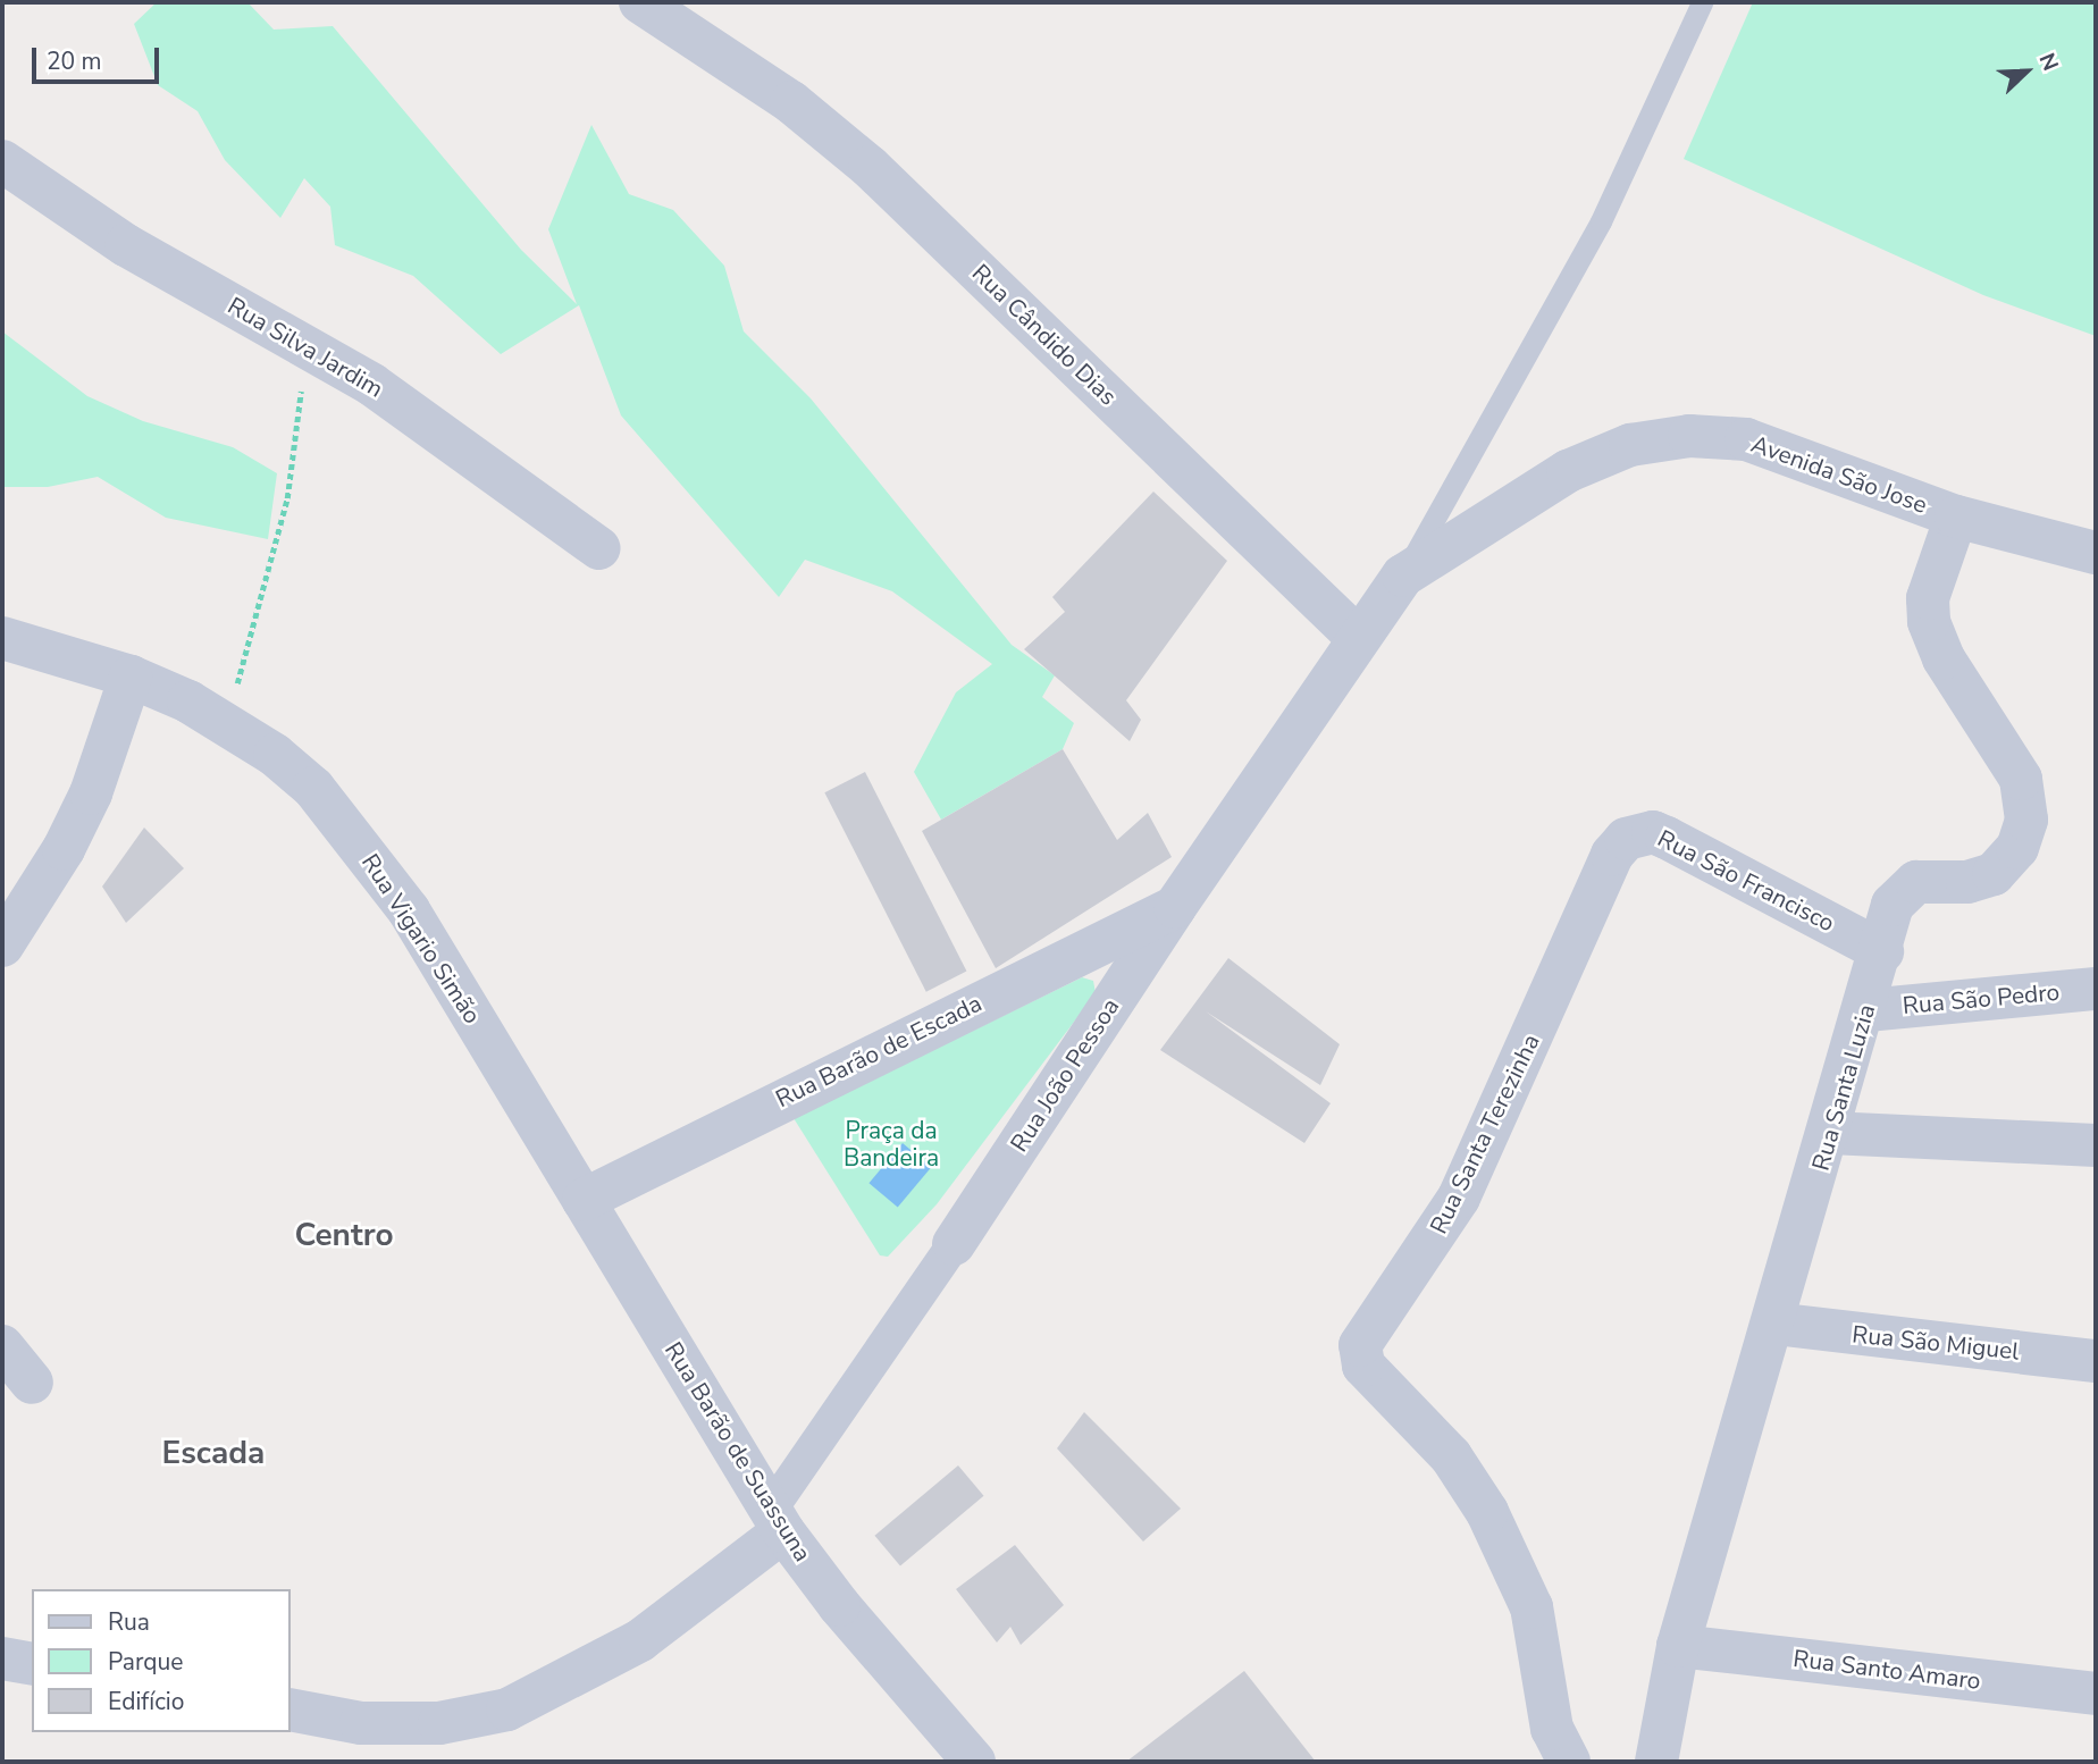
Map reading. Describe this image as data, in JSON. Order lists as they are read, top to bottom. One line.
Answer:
{"streets":{"street":["Rua Cândido Dias","Rua Silva Jardim","Avenida São Jose","Rua São Francisco","Rua Vigario Simão","Rua São Pedro","Rua Barão de Escada","Rua João Pessoa","Rua Santa Luzia","Rua Santa Terezinha","Rua São Miguel","Rua Barão de Suassuna","Rua Santo Amaro"]},"crossings":[["Rua Cândido Dias","Avenida São Jose"],["Rua Cândido Dias","Rua João Pessoa"],["Avenida São Jose","Rua João Pessoa"],["Avenida São Jose","Rua Santa Luzia"],["Rua São Francisco","Rua Santa Luzia"],["Rua São Francisco","Rua Santa Terezinha"],["Rua Vigario Simão","Rua Barão de Escada"],["Rua Vigario Simão","Rua Barão de Suassuna"],["Rua São Pedro","Rua Santa Luzia"],["Rua Barão de Escada","Rua João Pessoa"],["Rua Barão de Escada","Rua Barão de Suassuna"],["Rua João Pessoa","Rua Barão de Suassuna"],["Rua Santa Luzia","Rua São Miguel"],["Rua Santa Luzia","Rua Santo Amaro"]],"districts":["Centro","Escada"],"parks":["Praça da Bandeira"],"legend":["Rua","Parque","Edifício"],"scale_bar":"20 m","north":"top right"}
